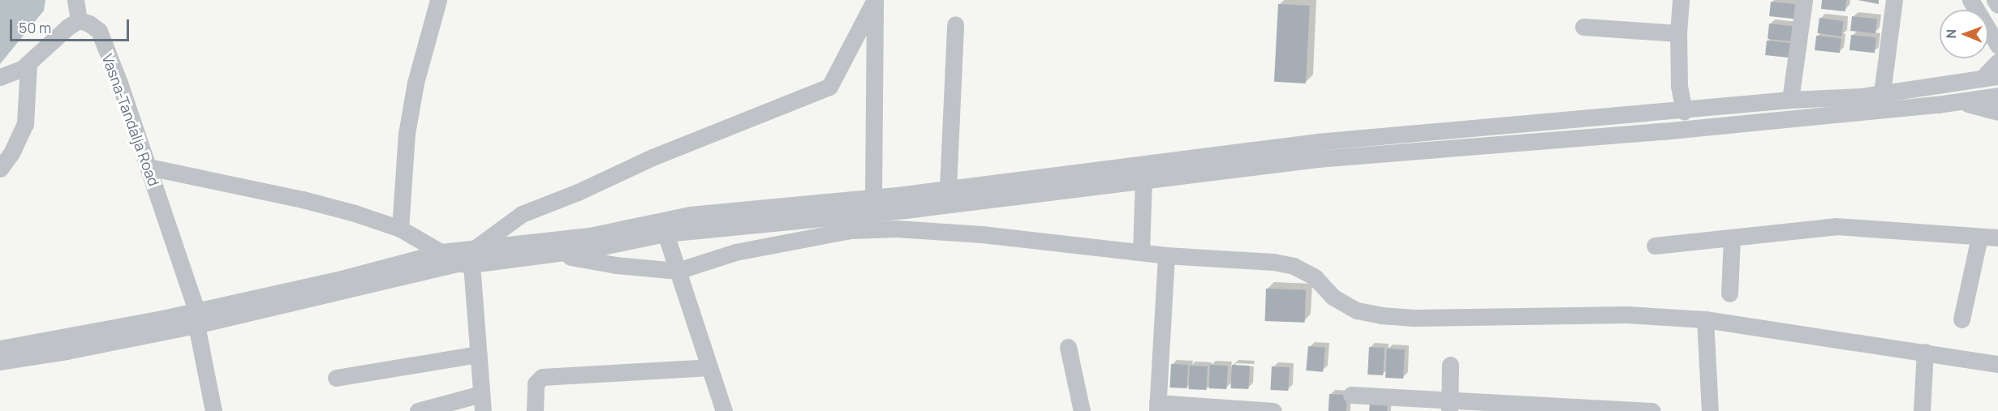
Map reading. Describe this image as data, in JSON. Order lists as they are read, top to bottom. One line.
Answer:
{"streets":{"street":["Vasna-Tandalja Road"]},"scale_bar":"50 m","north":"left"}
